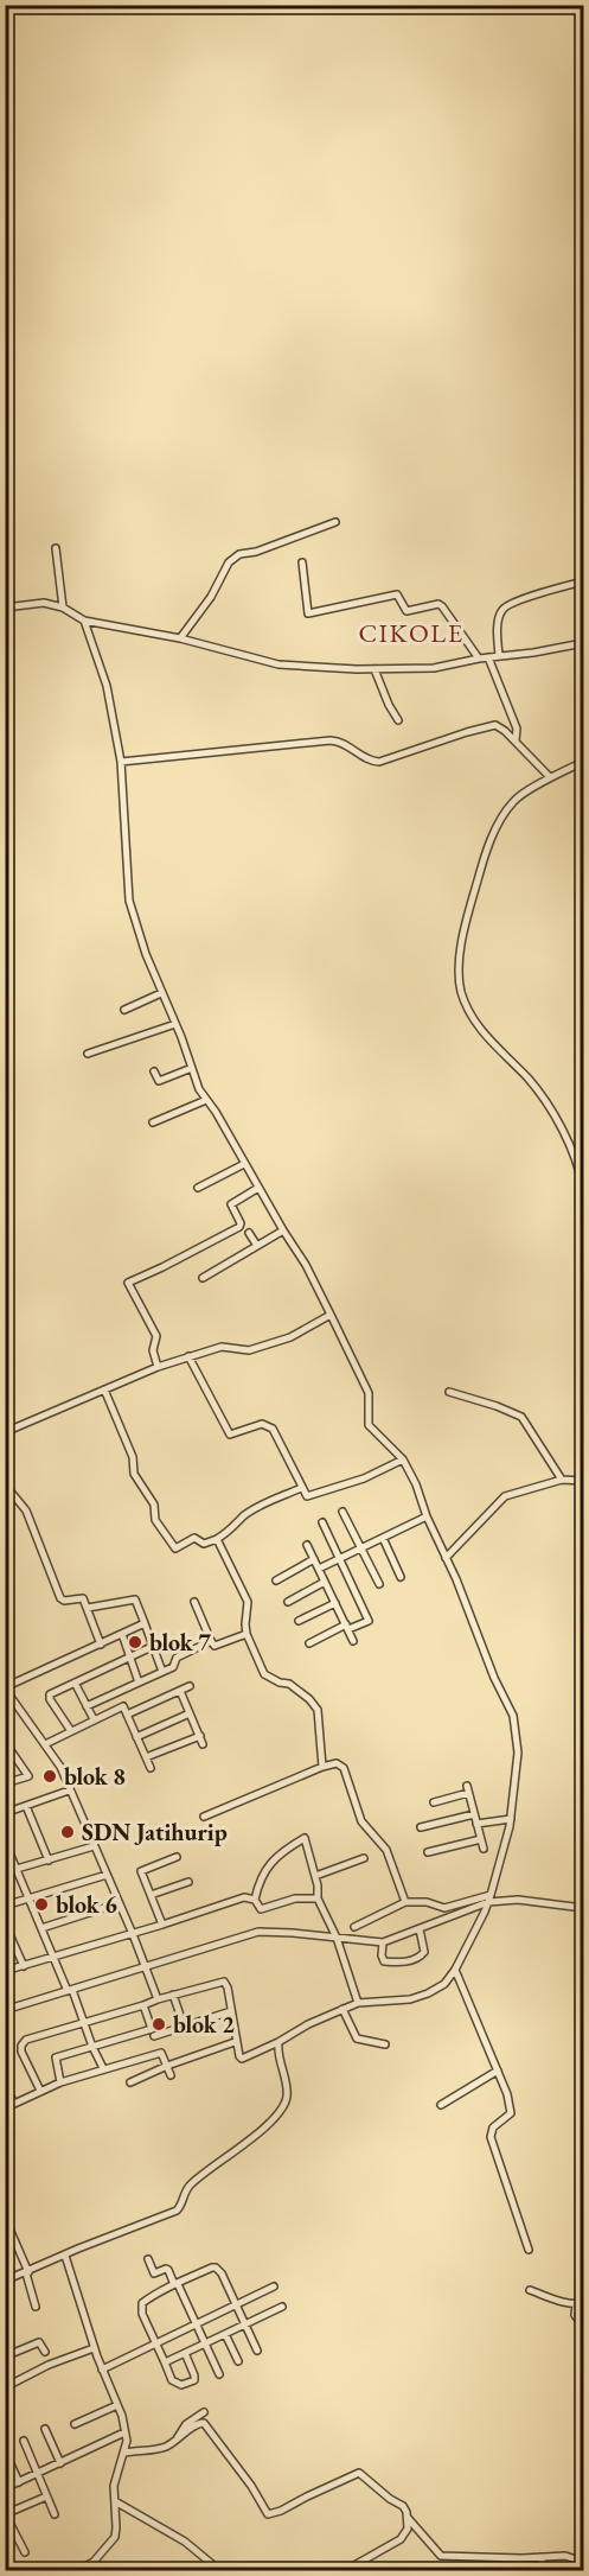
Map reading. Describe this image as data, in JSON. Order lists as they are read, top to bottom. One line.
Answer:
{"districts":["CIKOLE"],"places":["blok 7","blok 8","SDN Jatihurip","blok 6","blok 2"]}
